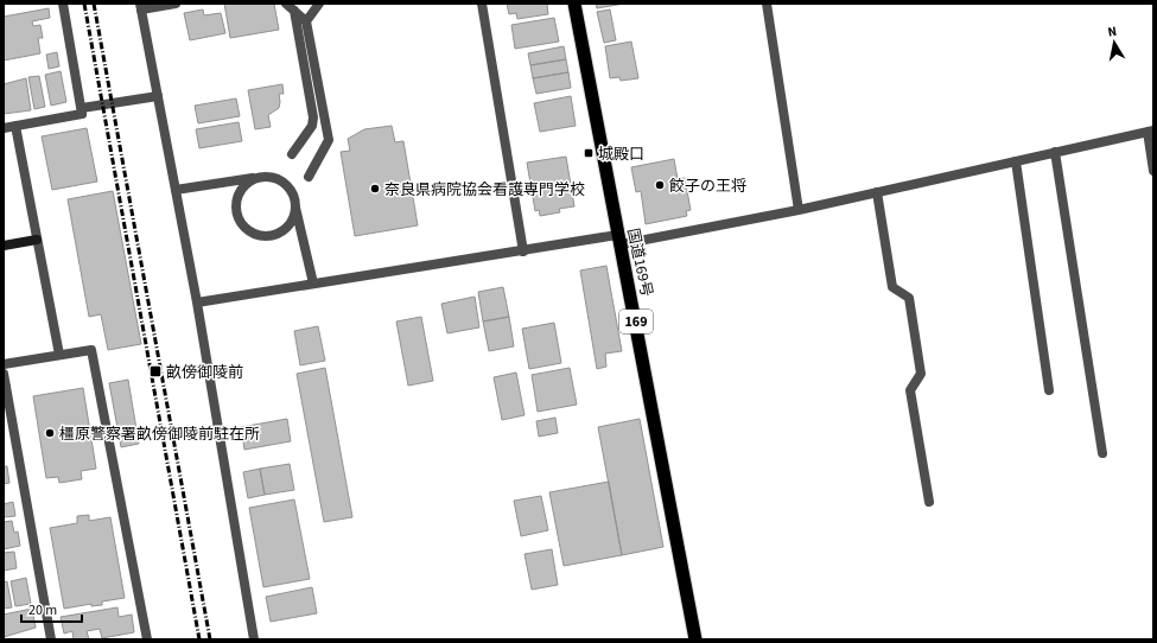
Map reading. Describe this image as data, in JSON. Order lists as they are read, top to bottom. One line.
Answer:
{"streets":{"highway":["国道169号","169"]},"places":{"transit":["城殿口","畝傍御陵前"],"other":["餃子の王将","奈良県病院協会看護専門学校","橿原警察署畝傍御陵前駐在所"]},"scale_bar":"20 m","north":"top"}
